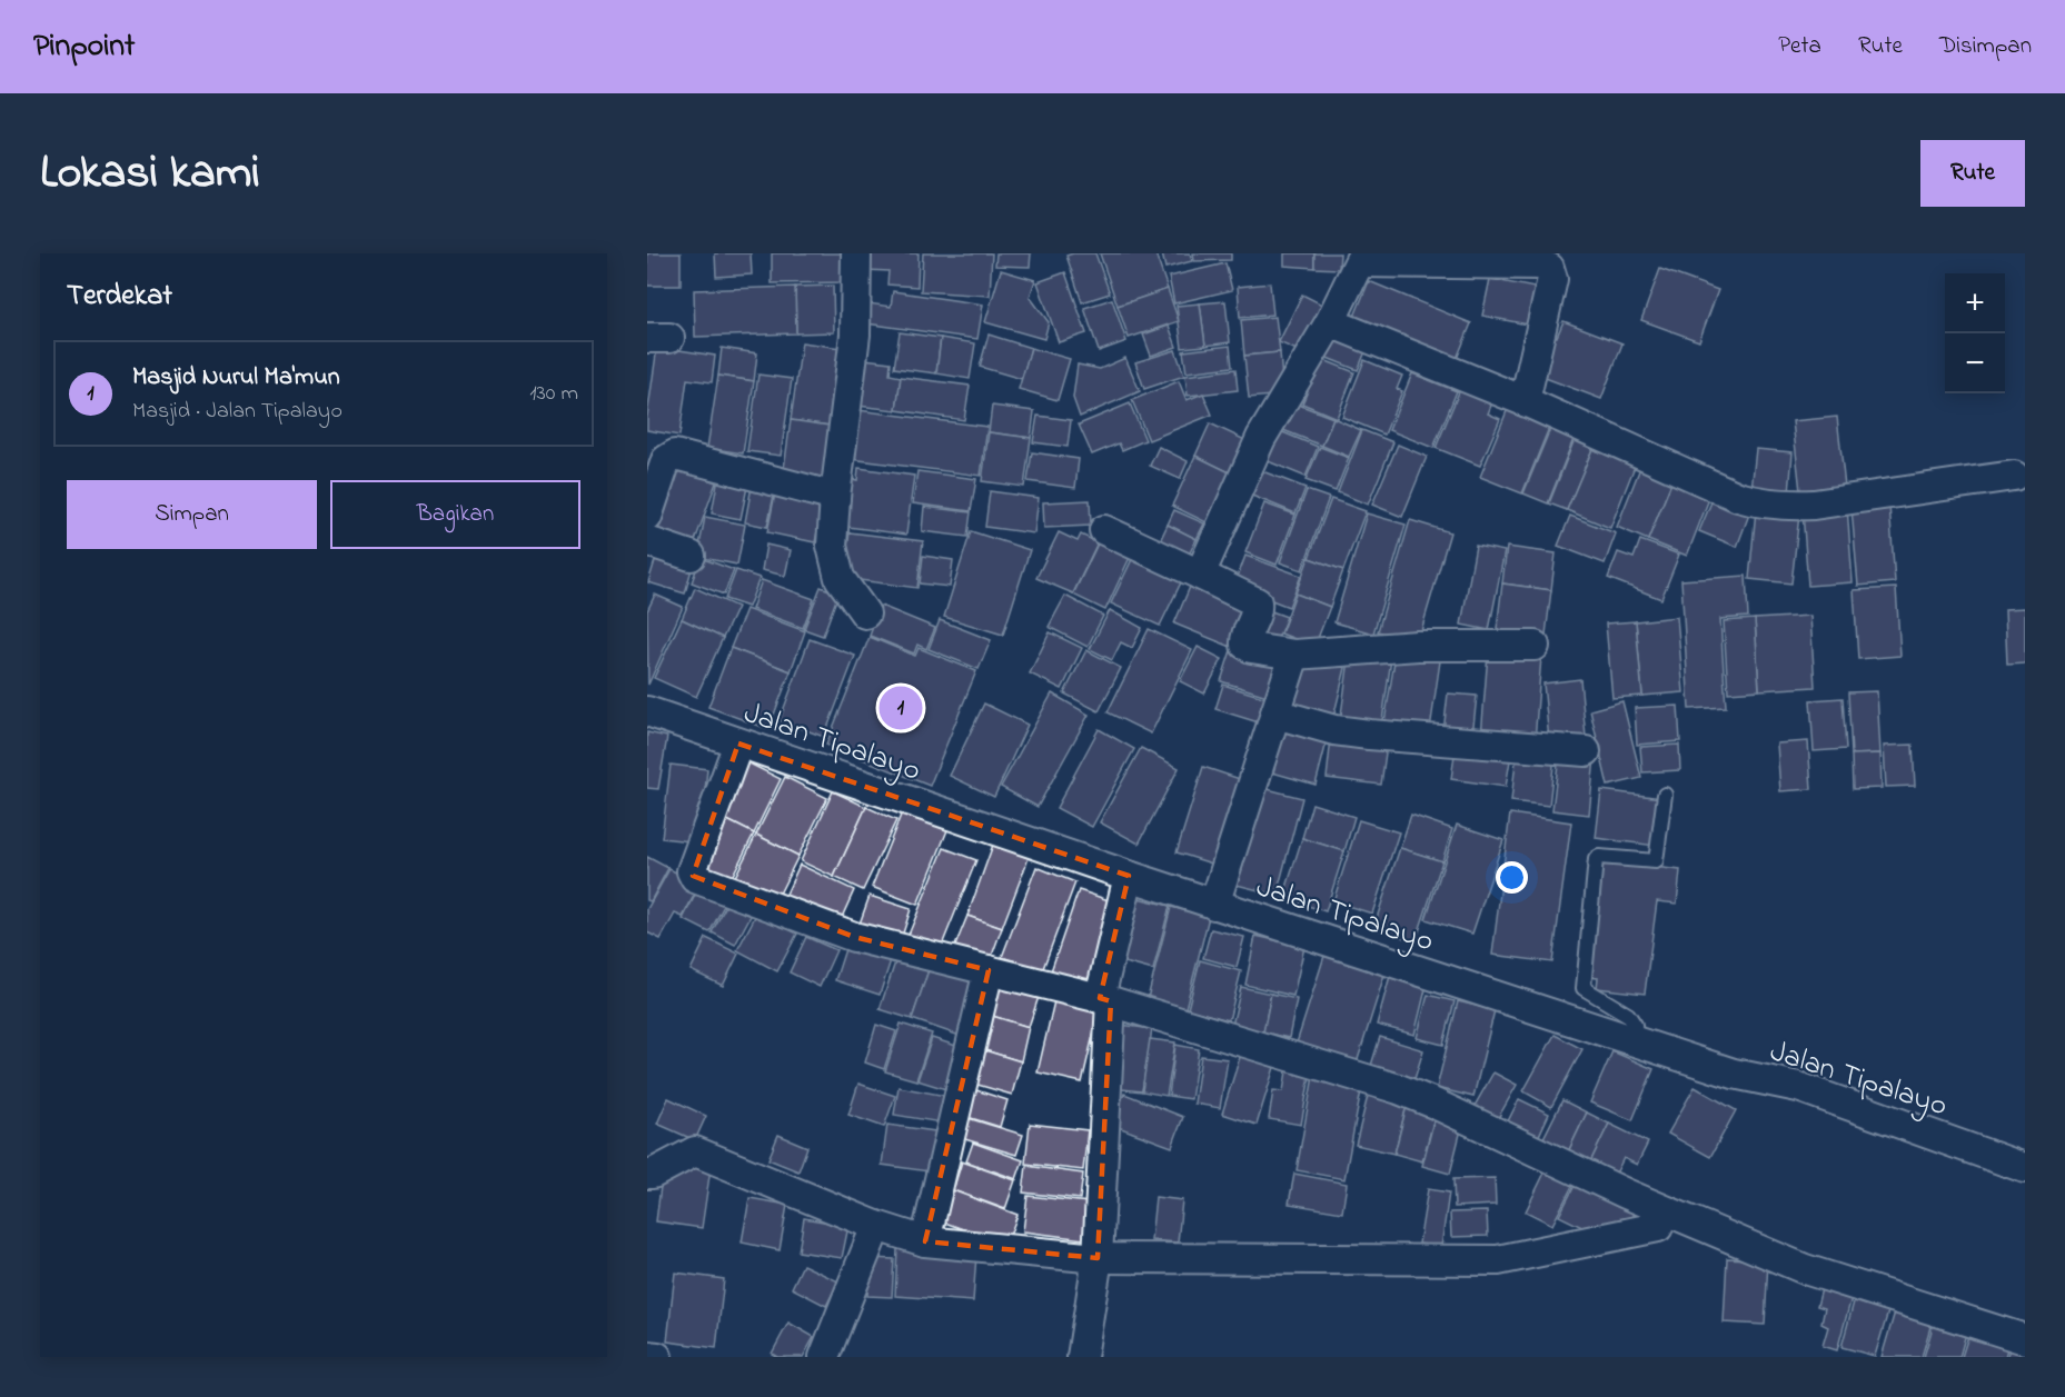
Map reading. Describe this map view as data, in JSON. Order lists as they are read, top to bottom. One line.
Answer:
{"streets":{"street":["Jalan Tipalayo"]},"page":{"header":"Pinpoint","nav":["Peta","Rute","Disimpan"],"title":"Lokasi kami","buttons":["Rute",["Simpan","Bagikan"]],"heading":"Terdekat","map_buttons":["+","−"],"list":[{"mark":"1","name":"Masjid Nurul Ma'mun","note":"Masjid · Jalan Tipalayo","value":"130 m"}],"pins":"1"}}
